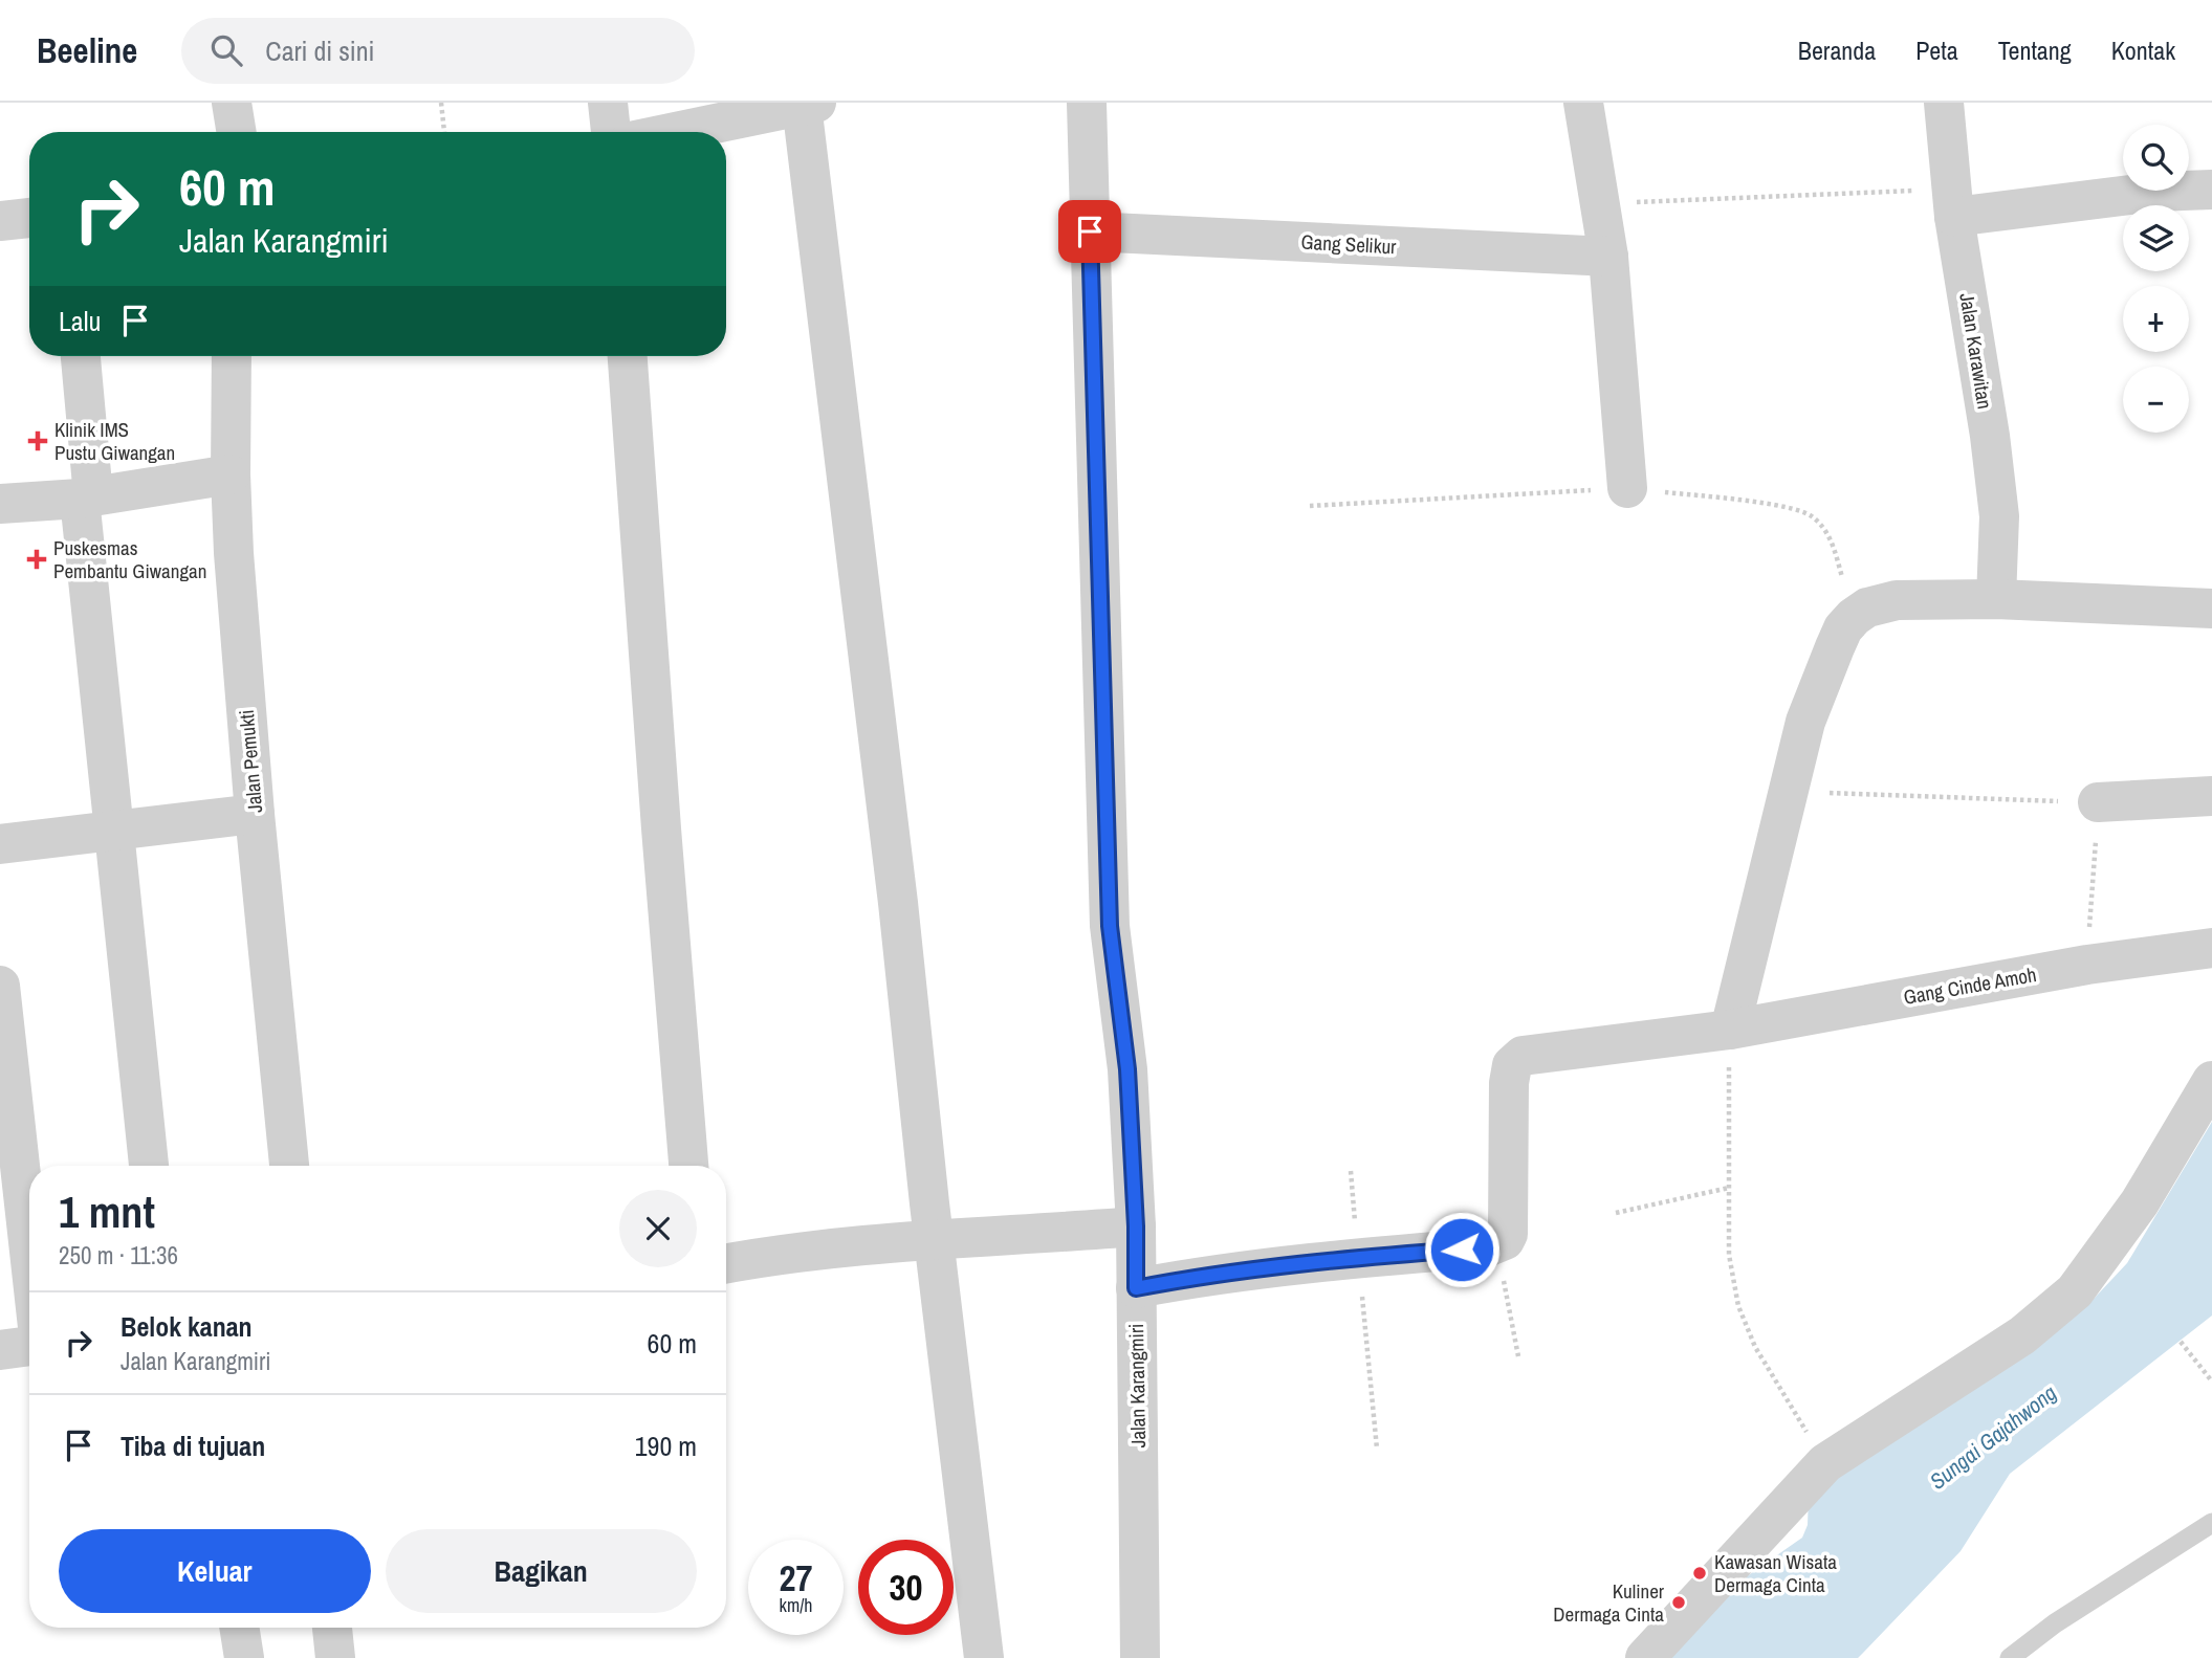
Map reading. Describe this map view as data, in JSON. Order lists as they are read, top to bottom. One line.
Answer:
{"streets":{"street":["Gang Selikur","Jalan Karawitan","Jalan Pemukti","Gang Cinde Amoh","Jalan Karangmiri"]},"crossings":[["Gang Selikur","Jalan Karangmiri"]],"water":["Sungai Gajahwong"],"places":{"health":["Klinik IMS Pustu Giwangan","Puskesmas Pembantu Giwangan"],"other":["Kawasan Wisata Dermaga Cinta","Kuliner Dermaga Cinta"]},"page":{"header":"Beeline","search":"Cari di sini","nav":["Beranda","Peta","Tentang","Kontak"],"map_buttons":["+","−"],"turn":["60 m","Jalan Karangmiri"],"then":"Lalu","heading":["1 mnt","250 m · 11:36"],"list":[{"name":"Belok kanan","note":"Jalan Karangmiri","value":"60 m"},{"name":"Tiba di tujuan","value":"190 m"}],"buttons":["Keluar","Bagikan"],"speed":"27 km/h","limit":"30"}}
